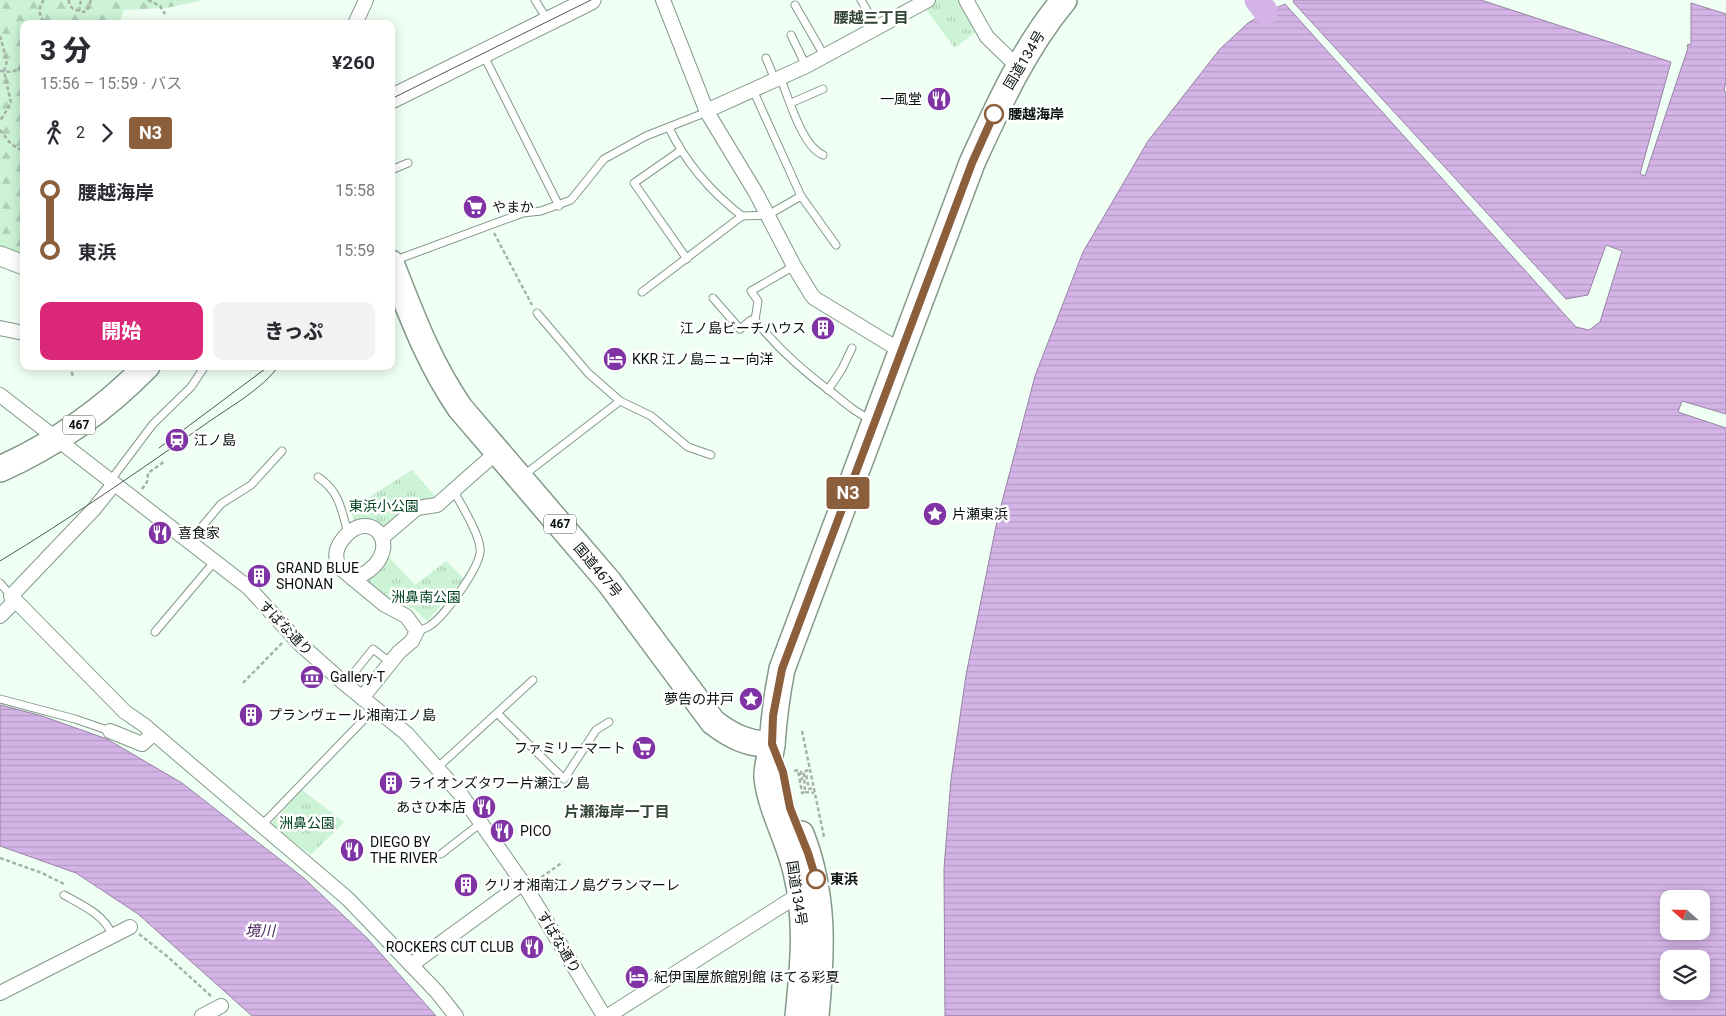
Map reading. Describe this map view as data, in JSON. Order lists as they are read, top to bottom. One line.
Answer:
{"streets":{"highway":["国道134号","467","国道467号"],"street":["すばな通り"]},"crossings":[["国道134号","国道467号"],["467","すばな通り"]],"districts":["腰越三丁目","片瀬海岸一丁目"],"water":["境川"],"parks":["東浜小公園","洲鼻南公園","洲鼻公園"],"places":{"restaurant":["一風堂","喜食家","あさひ本店","PICO","DIEGO BY THE RIVER","ROCKERS CUT CLUB"],"other":["腰越海岸","東浜"],"supermarket":["やまか","ファミリーマート"],"building":["江ノ島ビーチハウス","GRAND BLUE SHONAN","プランヴェール湘南江ノ島","ライオンズタワー片瀬江ノ島","クリオ湘南江ノ島グランマーレ"],"hotel":["KKR 江ノ島ニュー向洋","紀伊国屋旅館別館 ほてる彩夏"],"station":["江ノ島"],"place":["片瀬東浜","夢告の井戸"],"museum":["Gallery-T"]},"lines":["bus line N3"],"north":"left","page":{"on_map":"N3","heading":["3 分","15:56 – 15:59 · バス","¥260"],"legs":["2","N3"],"list":[{"name":"腰越海岸","value":"15:58"},{"name":"東浜","value":"15:59"}],"buttons":["開始","きっぷ"]}}
